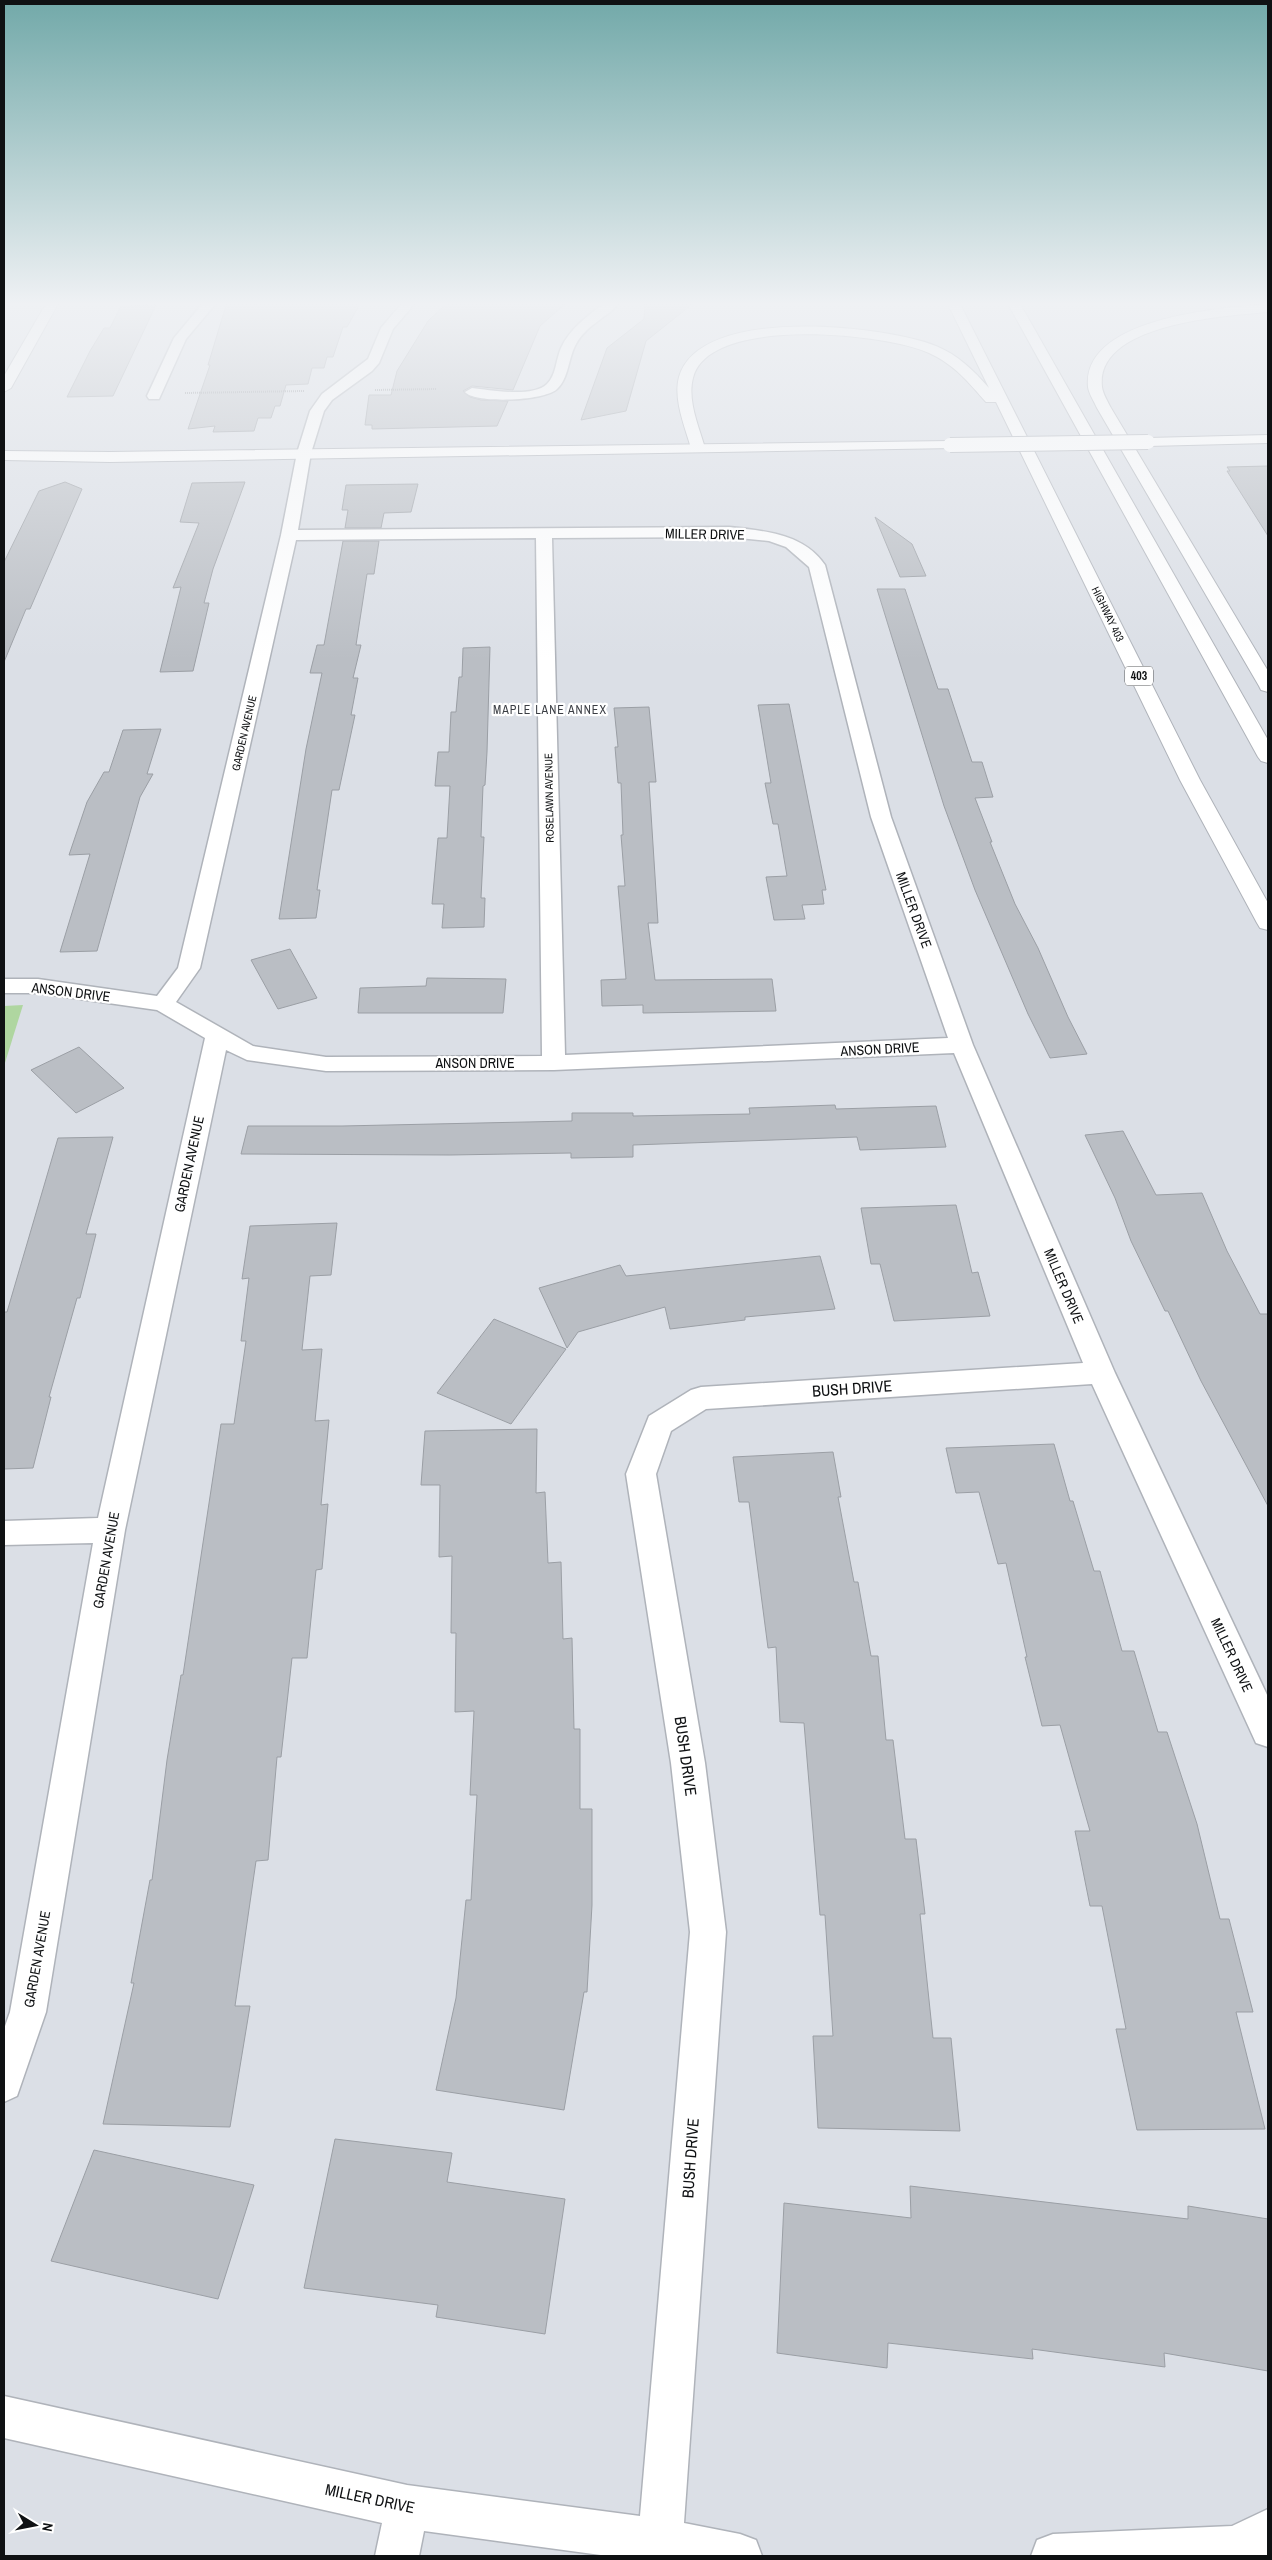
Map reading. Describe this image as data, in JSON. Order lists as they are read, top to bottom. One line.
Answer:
{"streets":{"main road":["HIGHWAY 403","403"],"street":["MILLER DRIVE","GARDEN AVENUE","ROSELAWN AVENUE","ANSON DRIVE","BUSH DRIVE"]},"crossings":[["MILLER DRIVE","GARDEN AVENUE"],["MILLER DRIVE","ROSELAWN AVENUE"],["MILLER DRIVE","ANSON DRIVE"],["MILLER DRIVE","BUSH DRIVE"],["GARDEN AVENUE","ANSON DRIVE"],["ROSELAWN AVENUE","ANSON DRIVE"]],"districts":["MAPLE LANE ANNEX"],"north":"right"}
